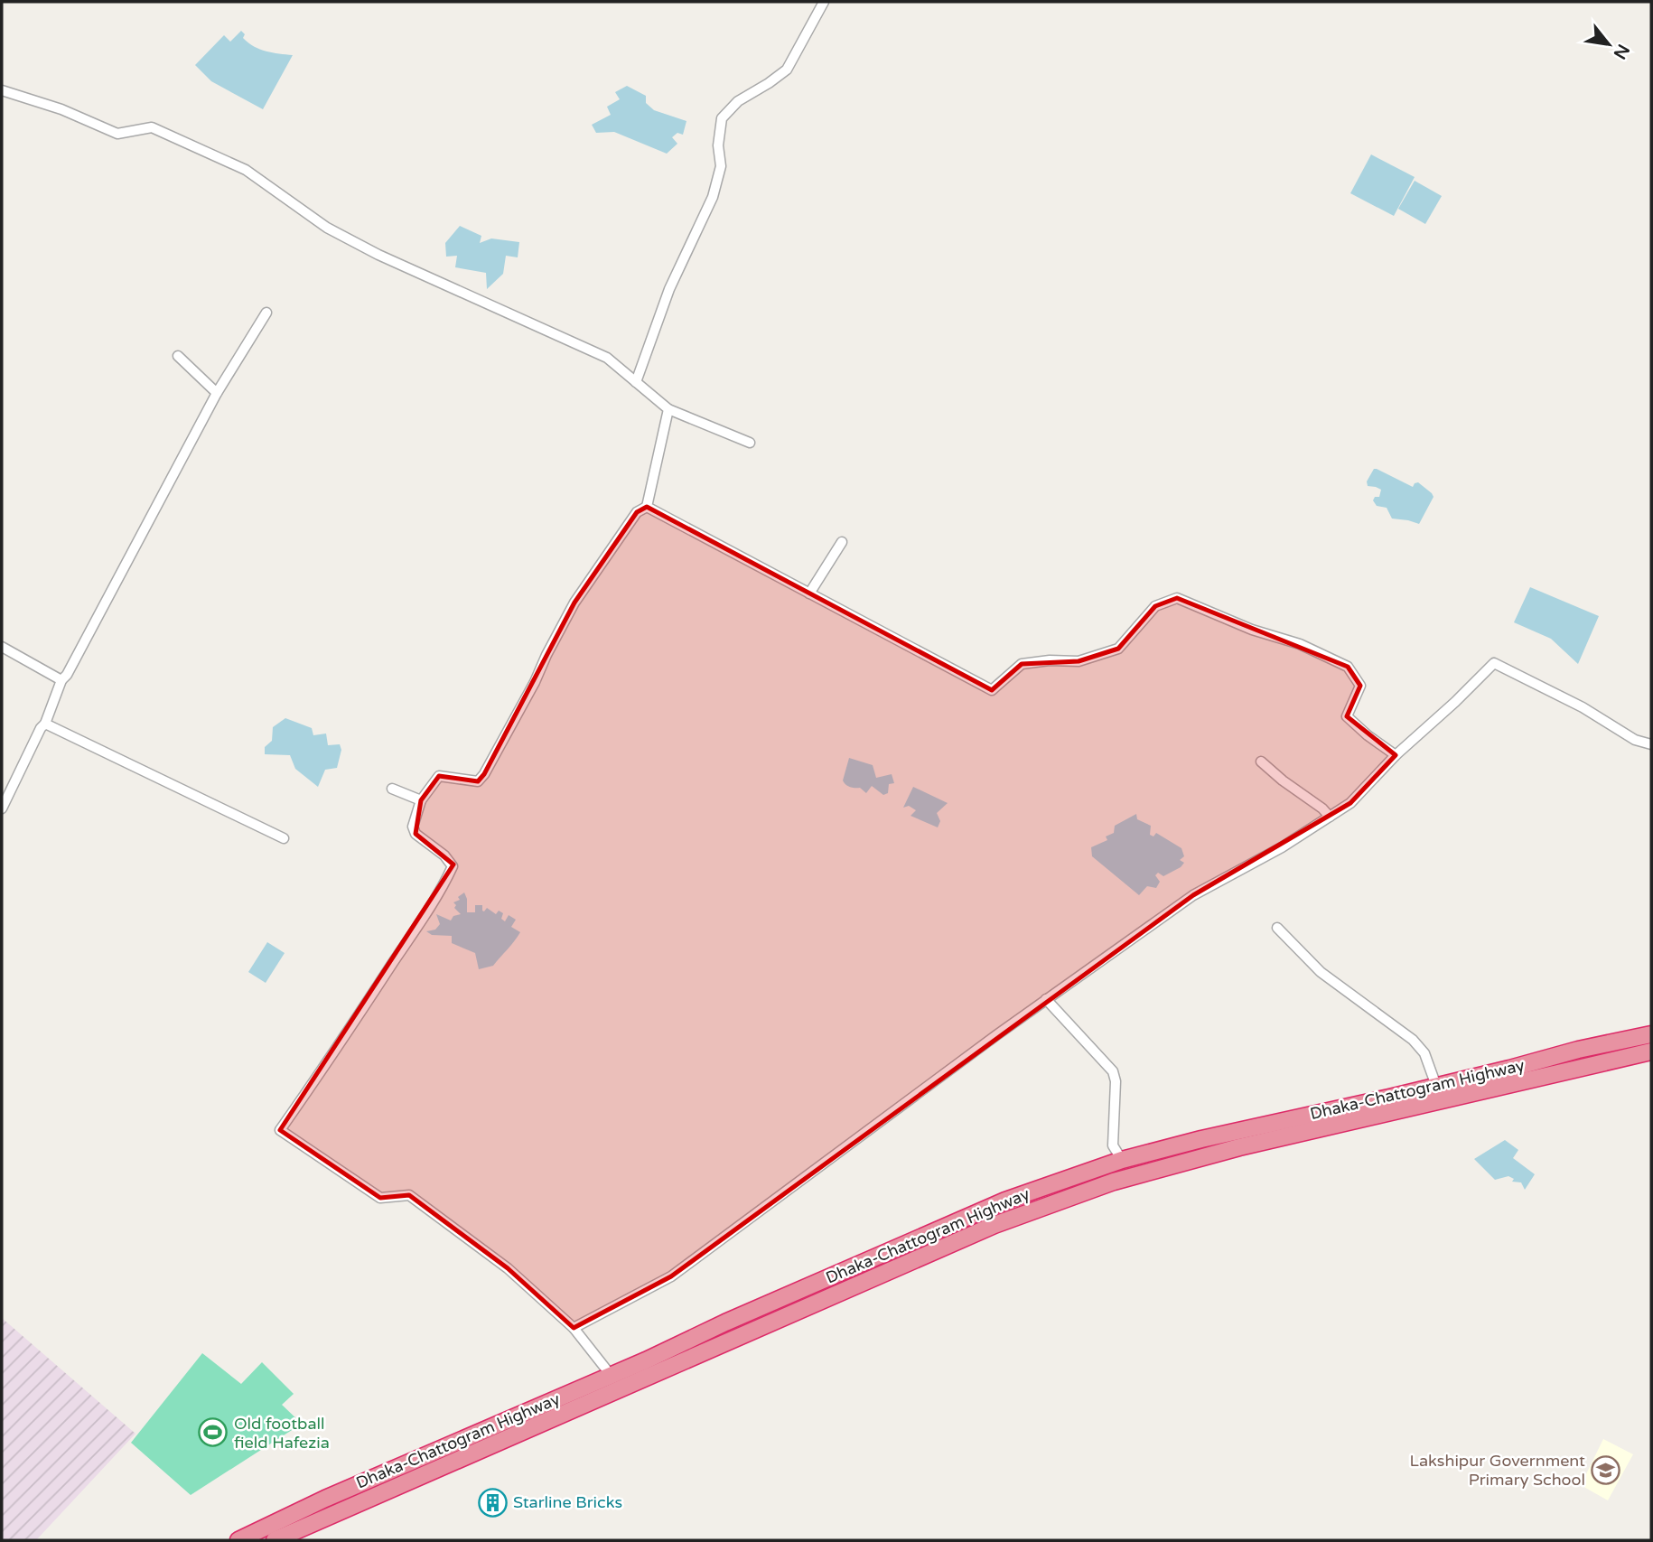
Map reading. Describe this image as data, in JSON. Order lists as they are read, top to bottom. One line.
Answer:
{"streets":{"highway":["Dhaka-Chattogram Highway"]},"places":{"sports":["Old football field Hafezia"],"school or university":["Lakshipur Government Primary School"],"building":["Starline Bricks"]},"north":"bottom right"}
